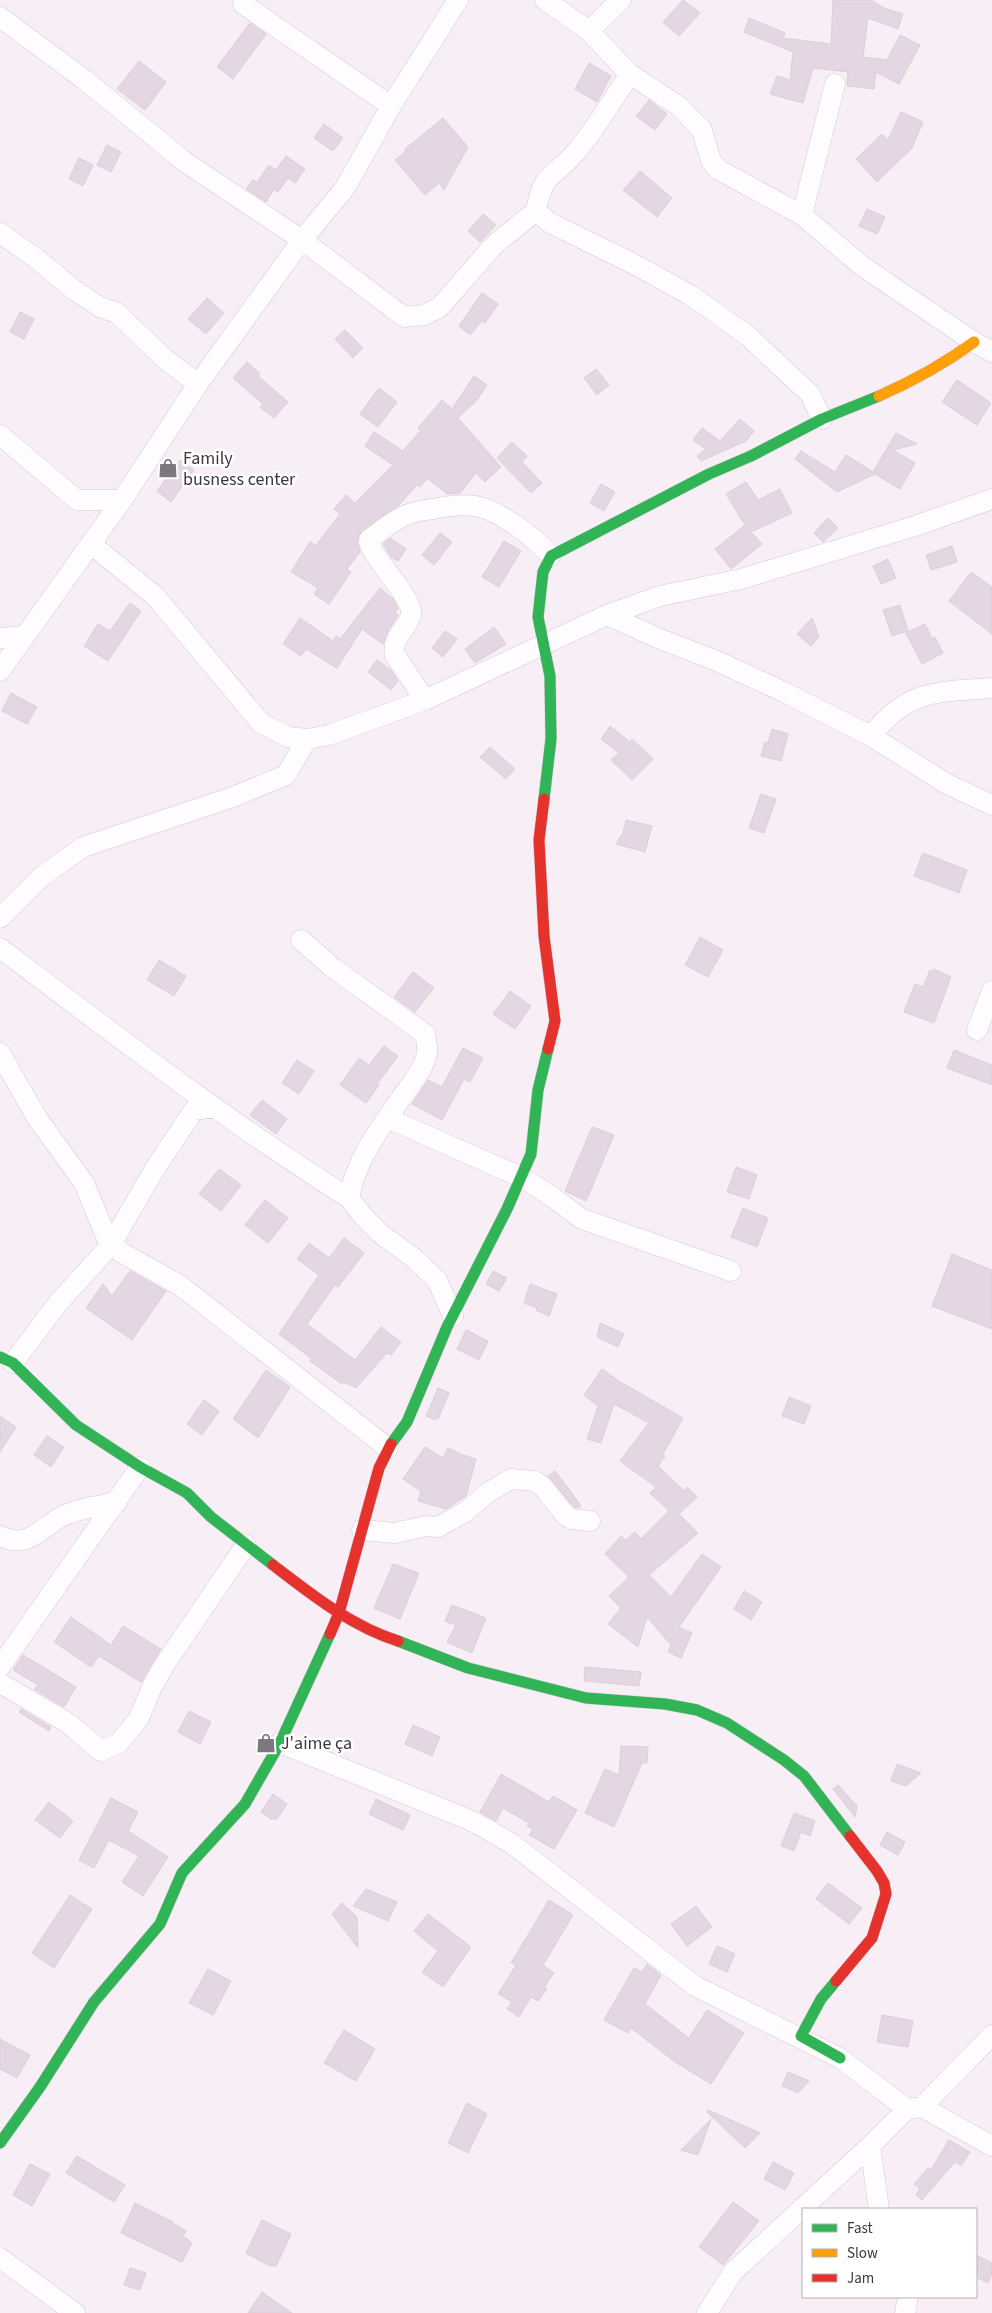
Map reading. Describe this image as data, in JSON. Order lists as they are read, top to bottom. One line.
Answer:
{"places":{"shop":["Family busness center","J'aime ça"]},"legend":["Fast","Slow","Jam"]}
